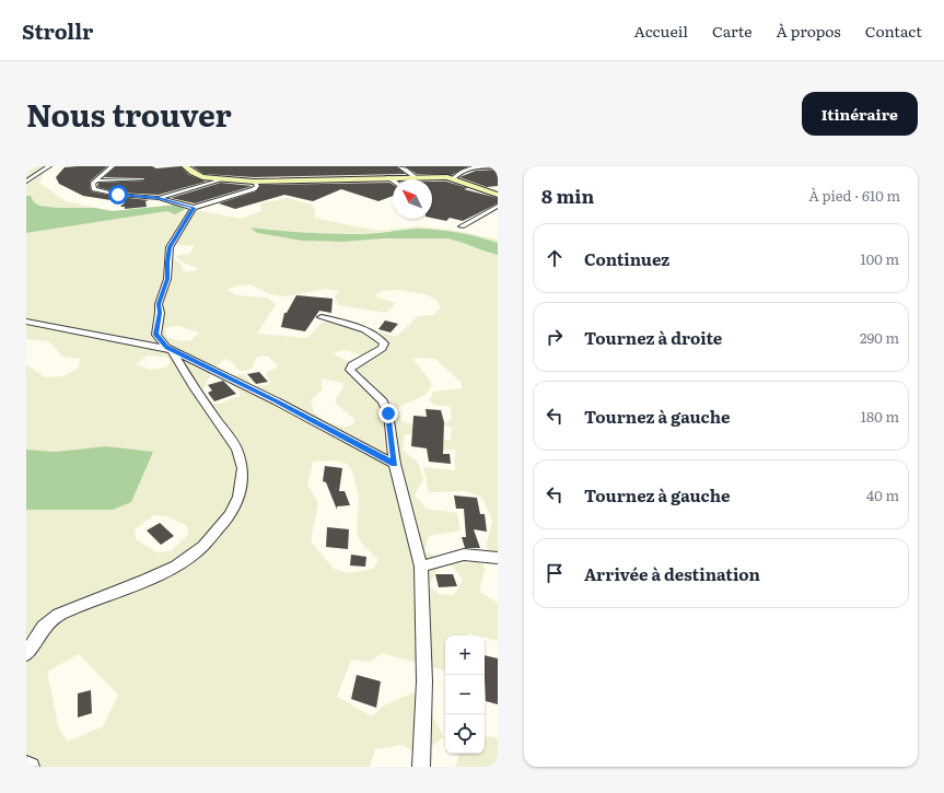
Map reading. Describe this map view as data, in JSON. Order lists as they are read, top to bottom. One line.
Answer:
{"north":"top left","page":{"header":"Strollr","nav":["Accueil","Carte","À propos","Contact"],"title":"Nous trouver","buttons":"Itinéraire","heading":["8 min","À pied · 610 m"],"list":[["Continuez","100 m"],["Tournez à droite","290 m"],["Tournez à gauche","180 m"],["Tournez à gauche","40 m"],"Arrivée à destination"],"map_buttons":["+","−"]}}
